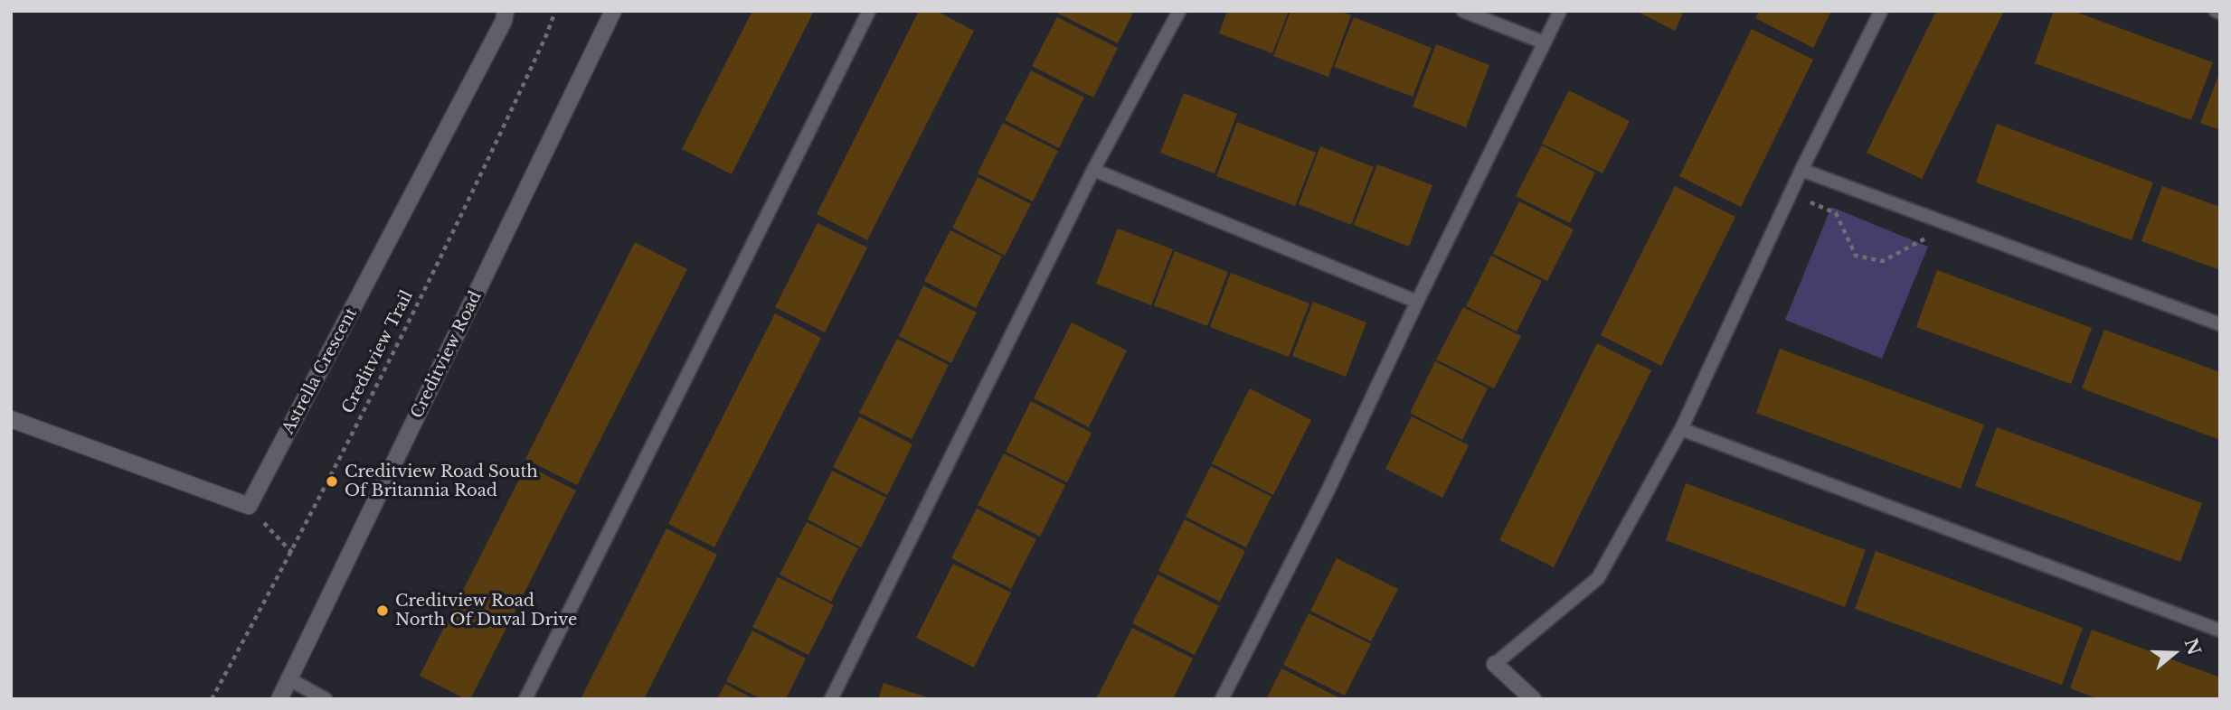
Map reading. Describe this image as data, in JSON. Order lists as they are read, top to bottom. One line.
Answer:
{"streets":{"street":["Creditview Road","Astrella Crescent"],"path":["Creditview Trail"]},"places":["Creditview Road South Of Britannia Road","Creditview Road North Of Duval Drive"],"north":"right"}
